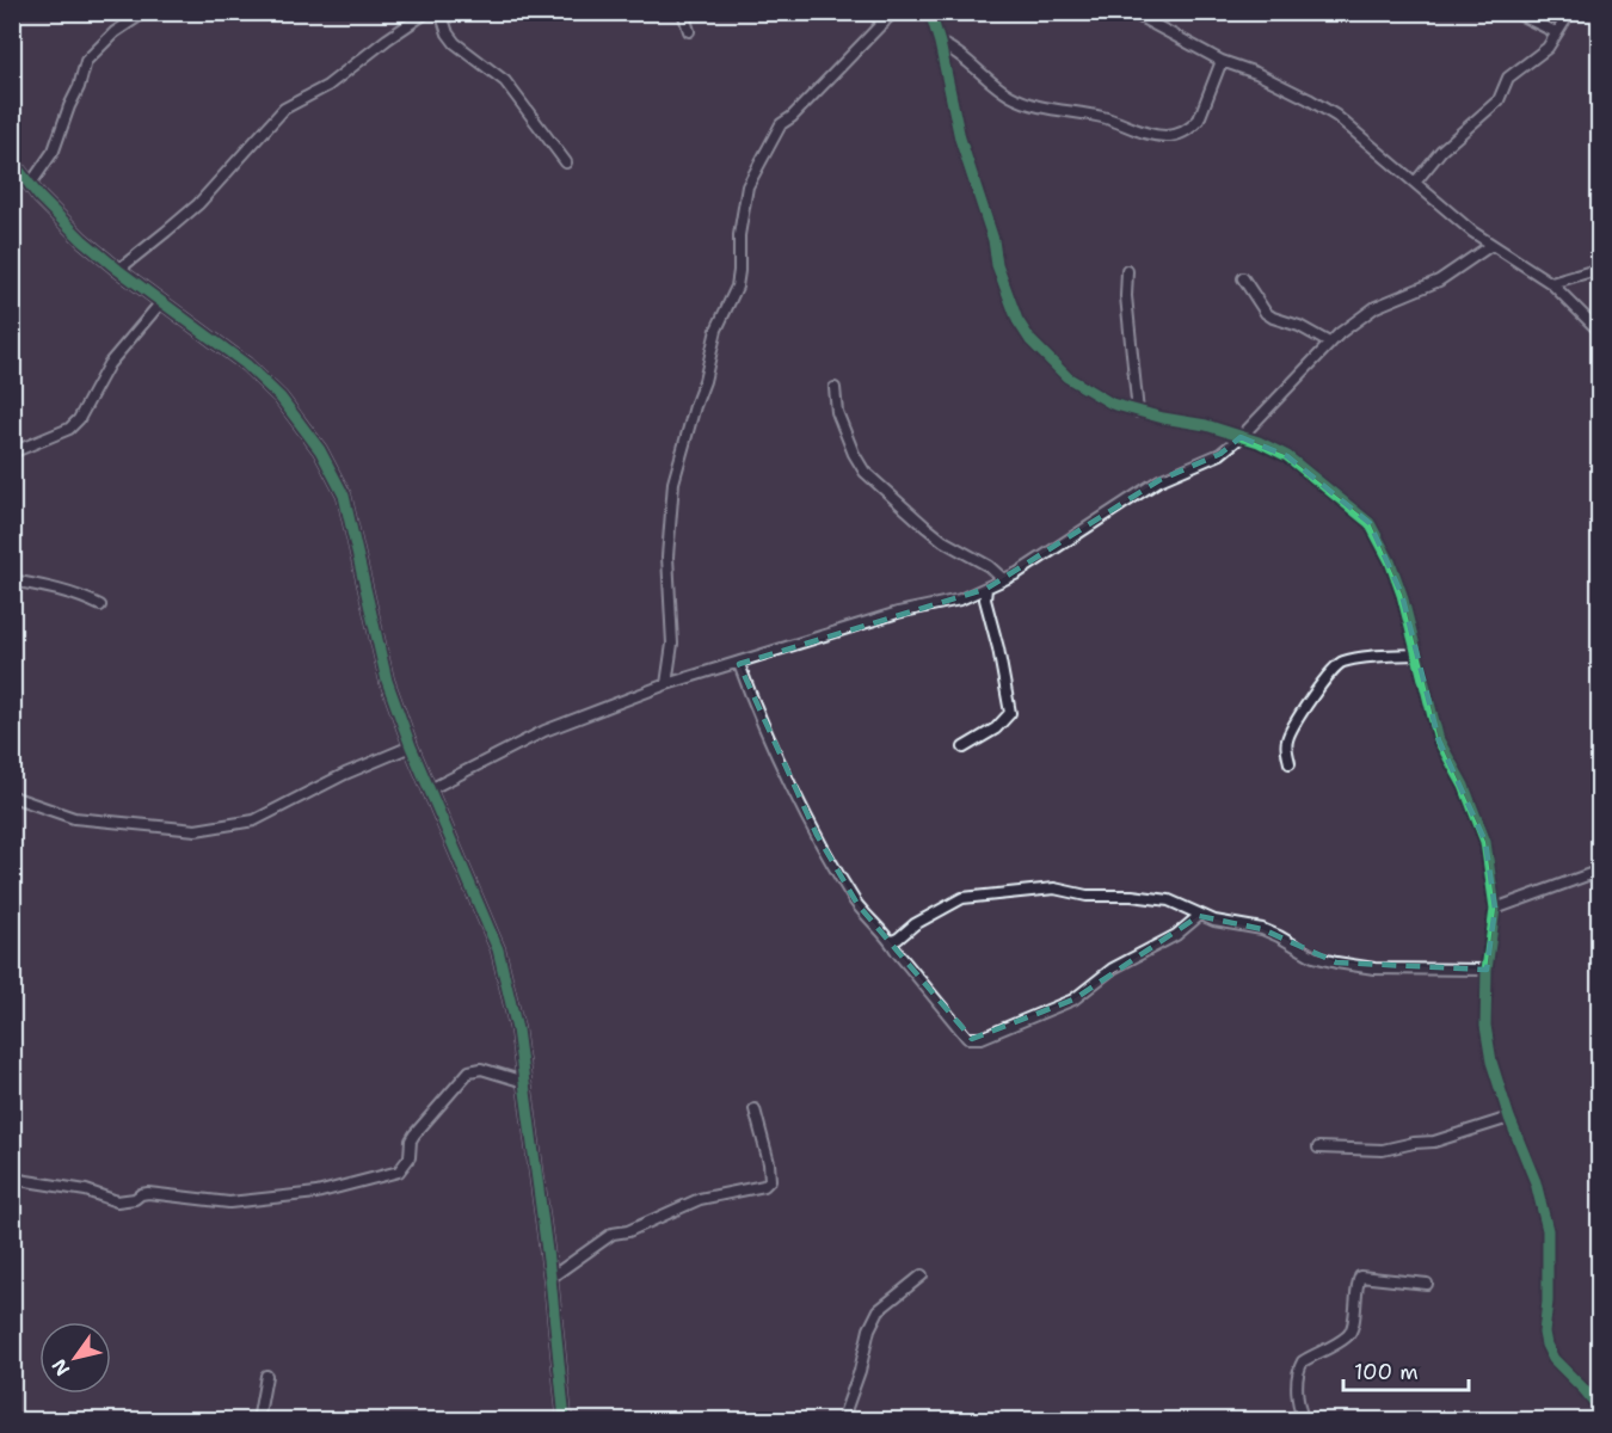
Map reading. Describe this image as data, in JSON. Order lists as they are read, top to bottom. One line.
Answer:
{"scale_bar":"100 m","north":"bottom left"}
